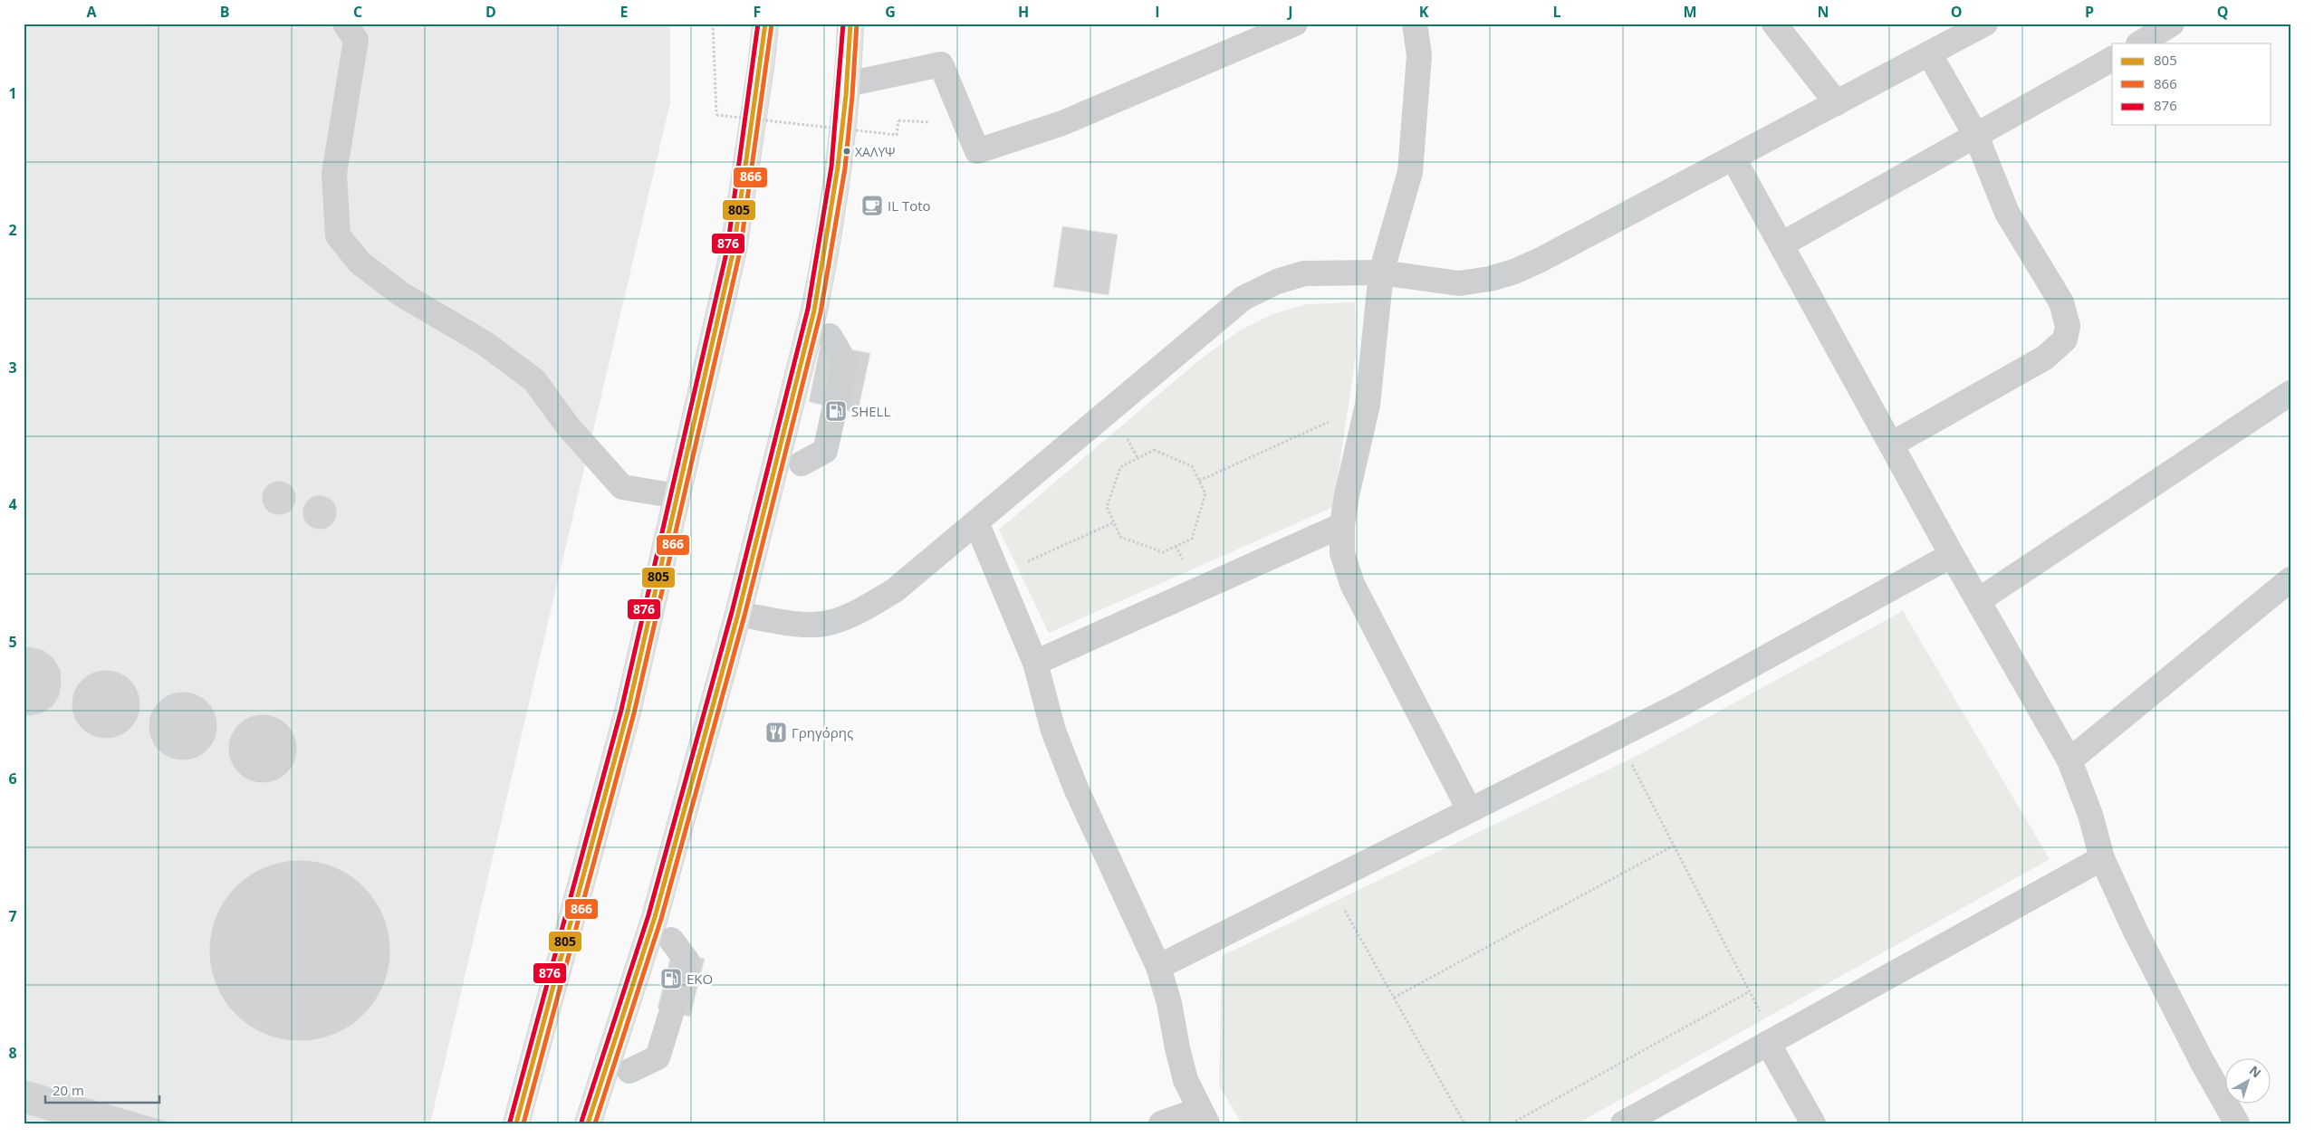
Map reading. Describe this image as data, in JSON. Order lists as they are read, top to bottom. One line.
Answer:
{"places":{"other":["ΧΑΛΥΨ"],"cafe":["IL Toto"],"fuel station":["SHELL","EKO"],"restaurant":["Γρηγόρης"]},"lines":["transit line 805","transit line 866","transit line 876"],"legend":["805","866","876"],"scale_bar":"20 m","north":"top right","grid":{"columns":["A","B","C","D","E","F","G","H","I","J","K","L","M","N","O","P","Q"],"rows":["1","2","3","4","5","6","7","8"]}}
